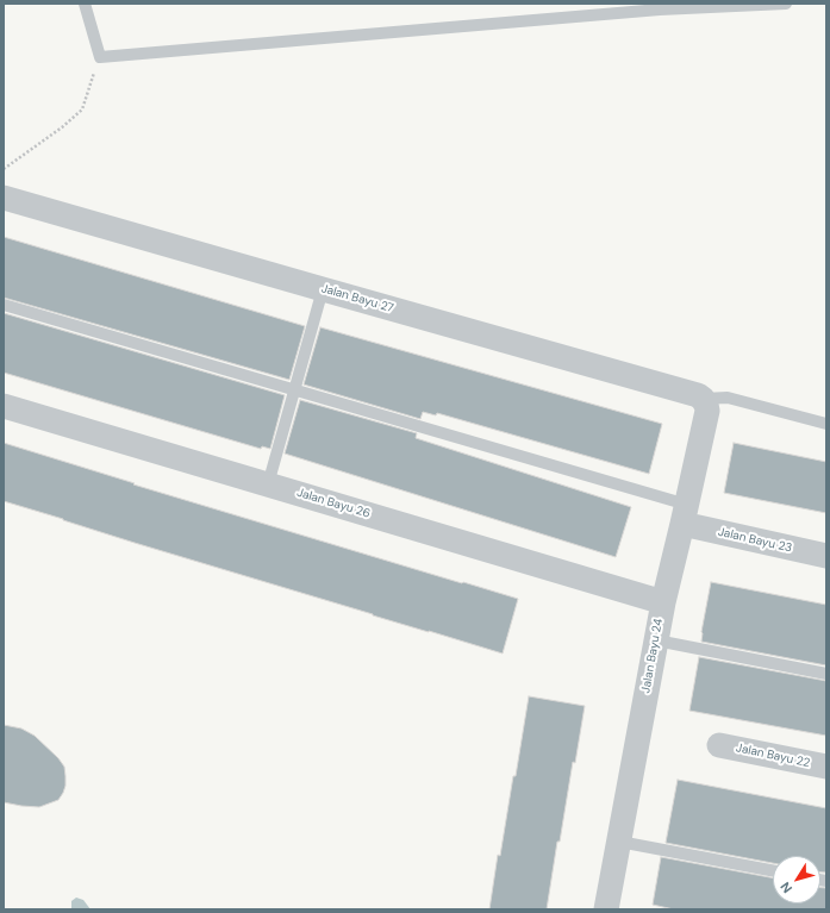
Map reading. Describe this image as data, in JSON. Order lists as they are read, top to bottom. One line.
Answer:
{"streets":{"street":["Jalan Bayu 27","Jalan Bayu 26","Jalan Bayu 23","Jalan Bayu 24","Jalan Bayu 22"]},"crossings":[["Jalan Bayu 27","Jalan Bayu 24"],["Jalan Bayu 26","Jalan Bayu 24"],["Jalan Bayu 23","Jalan Bayu 24"]],"north":"bottom left"}
